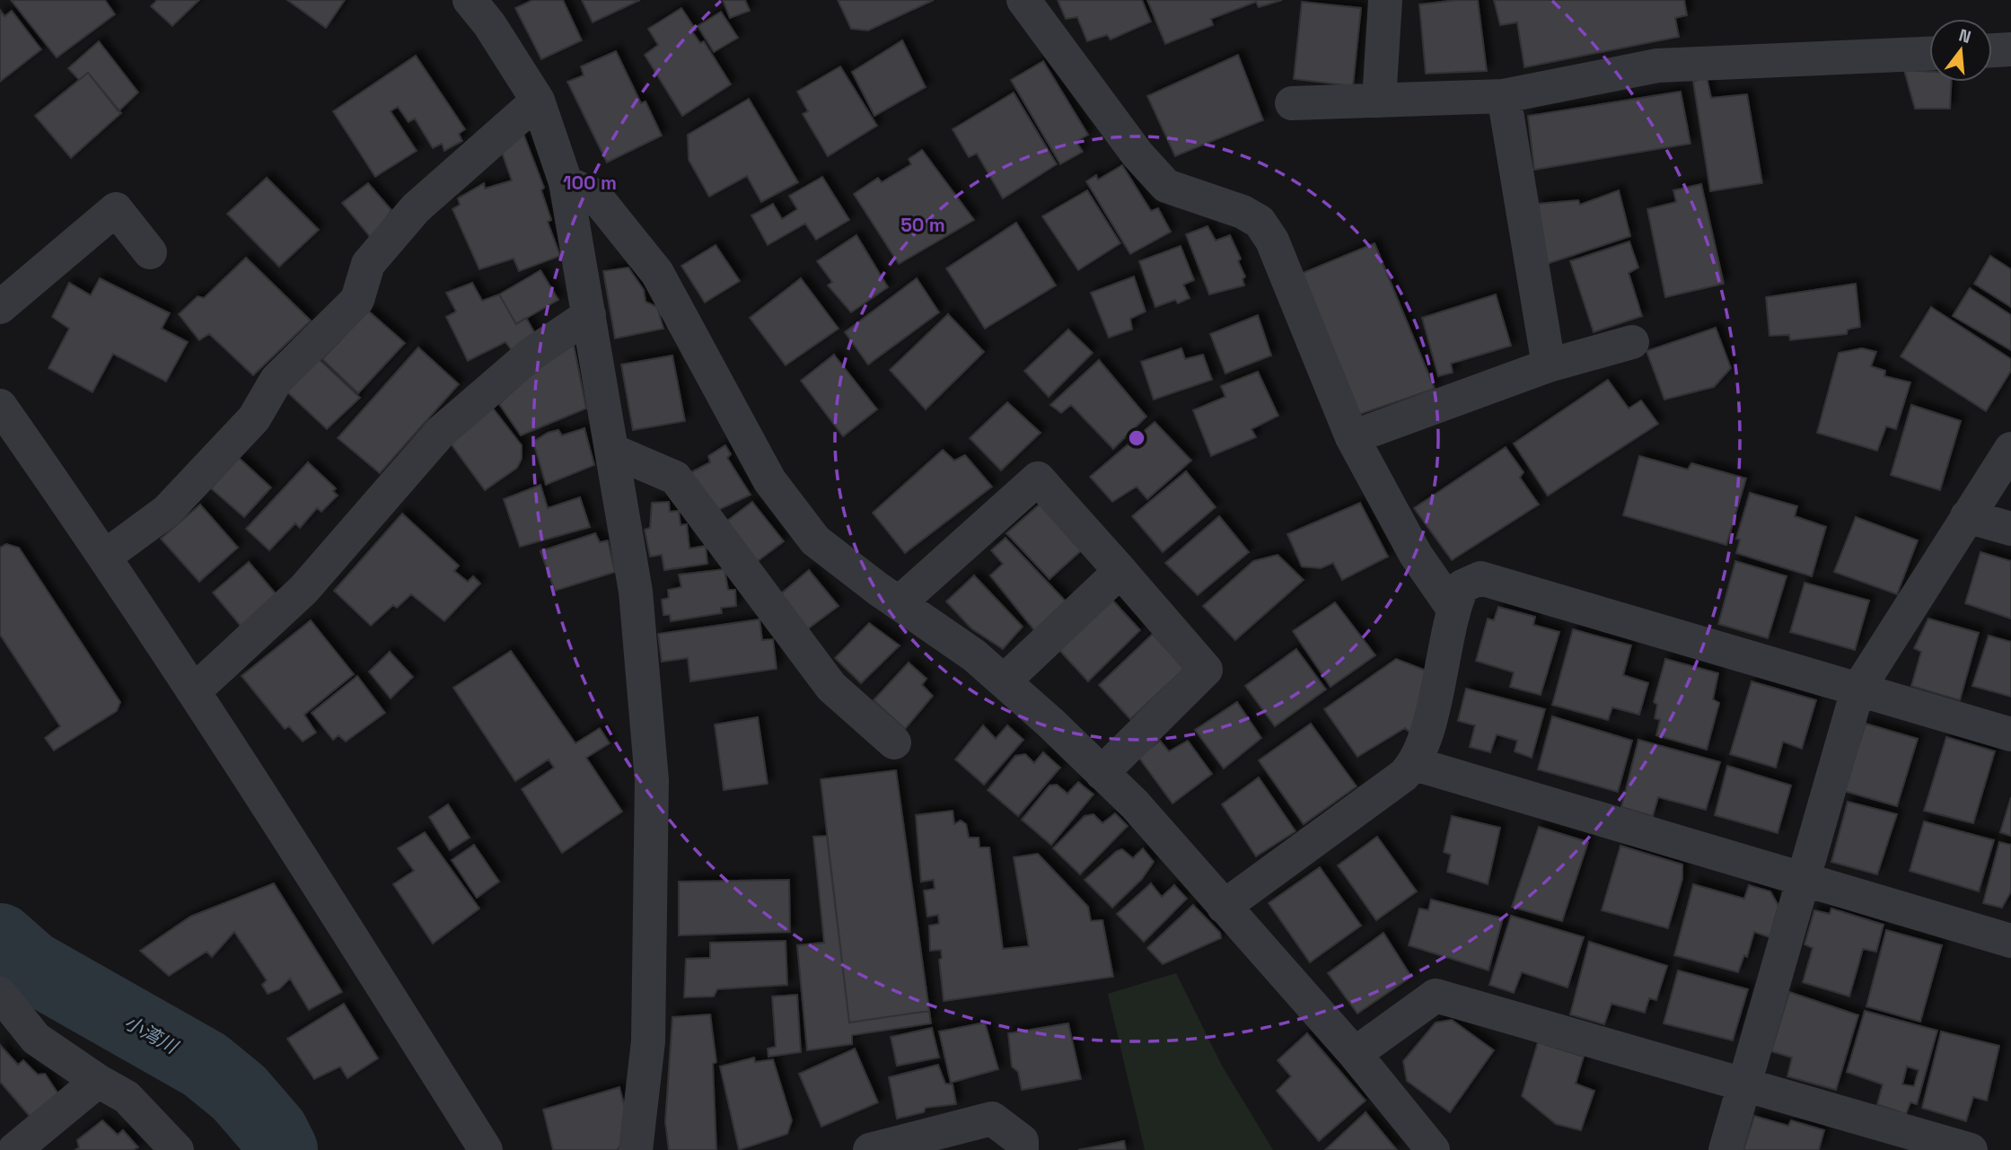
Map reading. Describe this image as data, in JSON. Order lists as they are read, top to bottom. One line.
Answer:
{"water":["小湾川"],"north":"top","rings":["100 m","50 m"]}
